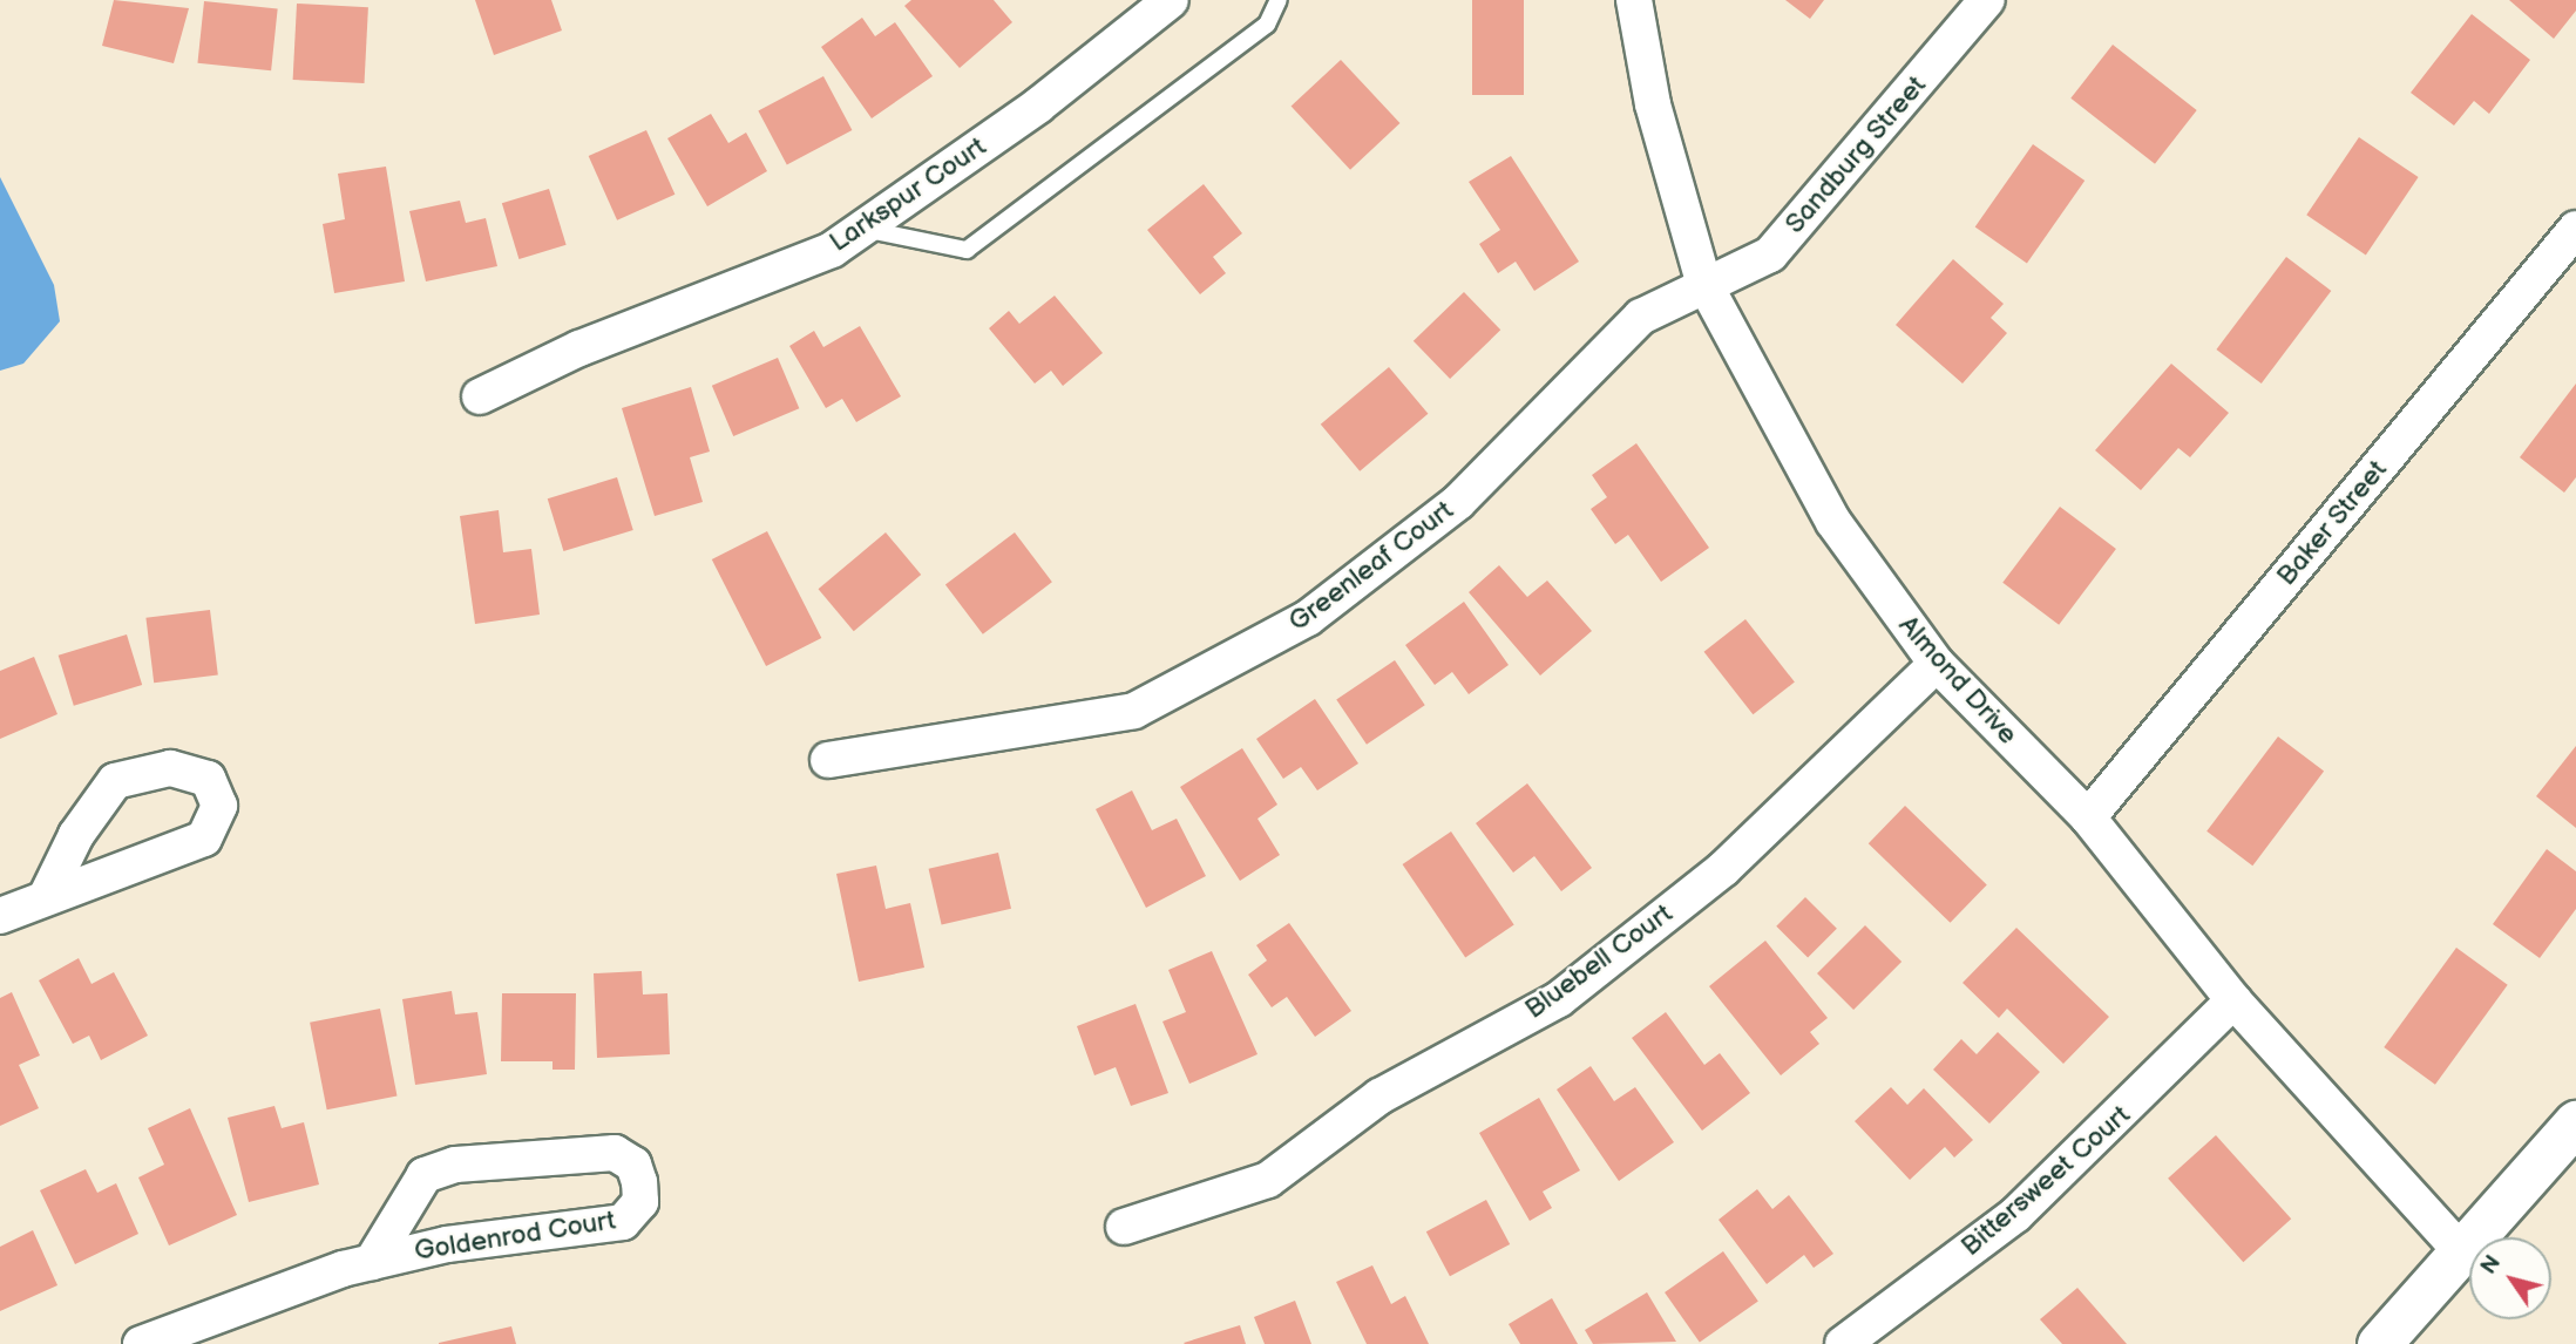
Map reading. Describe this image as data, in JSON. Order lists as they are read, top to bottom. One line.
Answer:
{"streets":{"street":["Sandburg Street","Larkspur Court","Baker Street","Greenleaf Court","Almond Drive","Bluebell Court","Bittersweet Court","Goldenrod Court"]},"crossings":[["Sandburg Street","Greenleaf Court"],["Sandburg Street","Almond Drive"],["Baker Street","Almond Drive"],["Greenleaf Court","Almond Drive"],["Almond Drive","Bluebell Court"],["Almond Drive","Bittersweet Court"]],"north":"top left"}
